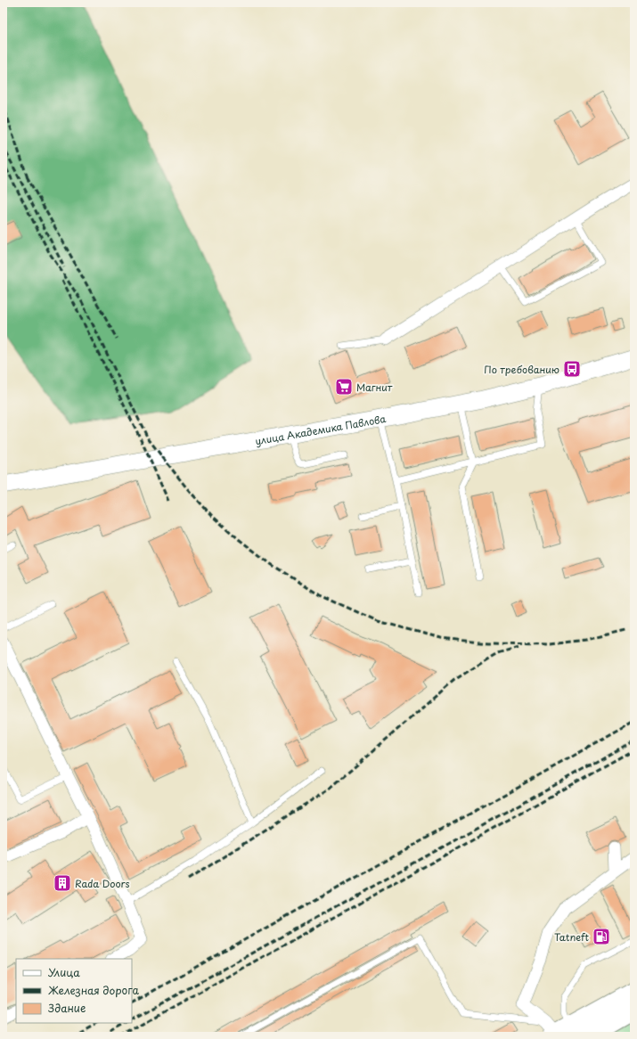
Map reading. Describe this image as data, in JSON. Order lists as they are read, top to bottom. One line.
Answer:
{"streets":{"street":["улица Академика Павлова"]},"places":{"bus stop":["По требованию"],"supermarket":["Магнит"],"building":["Rada Doors"],"fuel station":["Tatneft"]},"legend":["Улица","Железная дорога","Здание"]}
